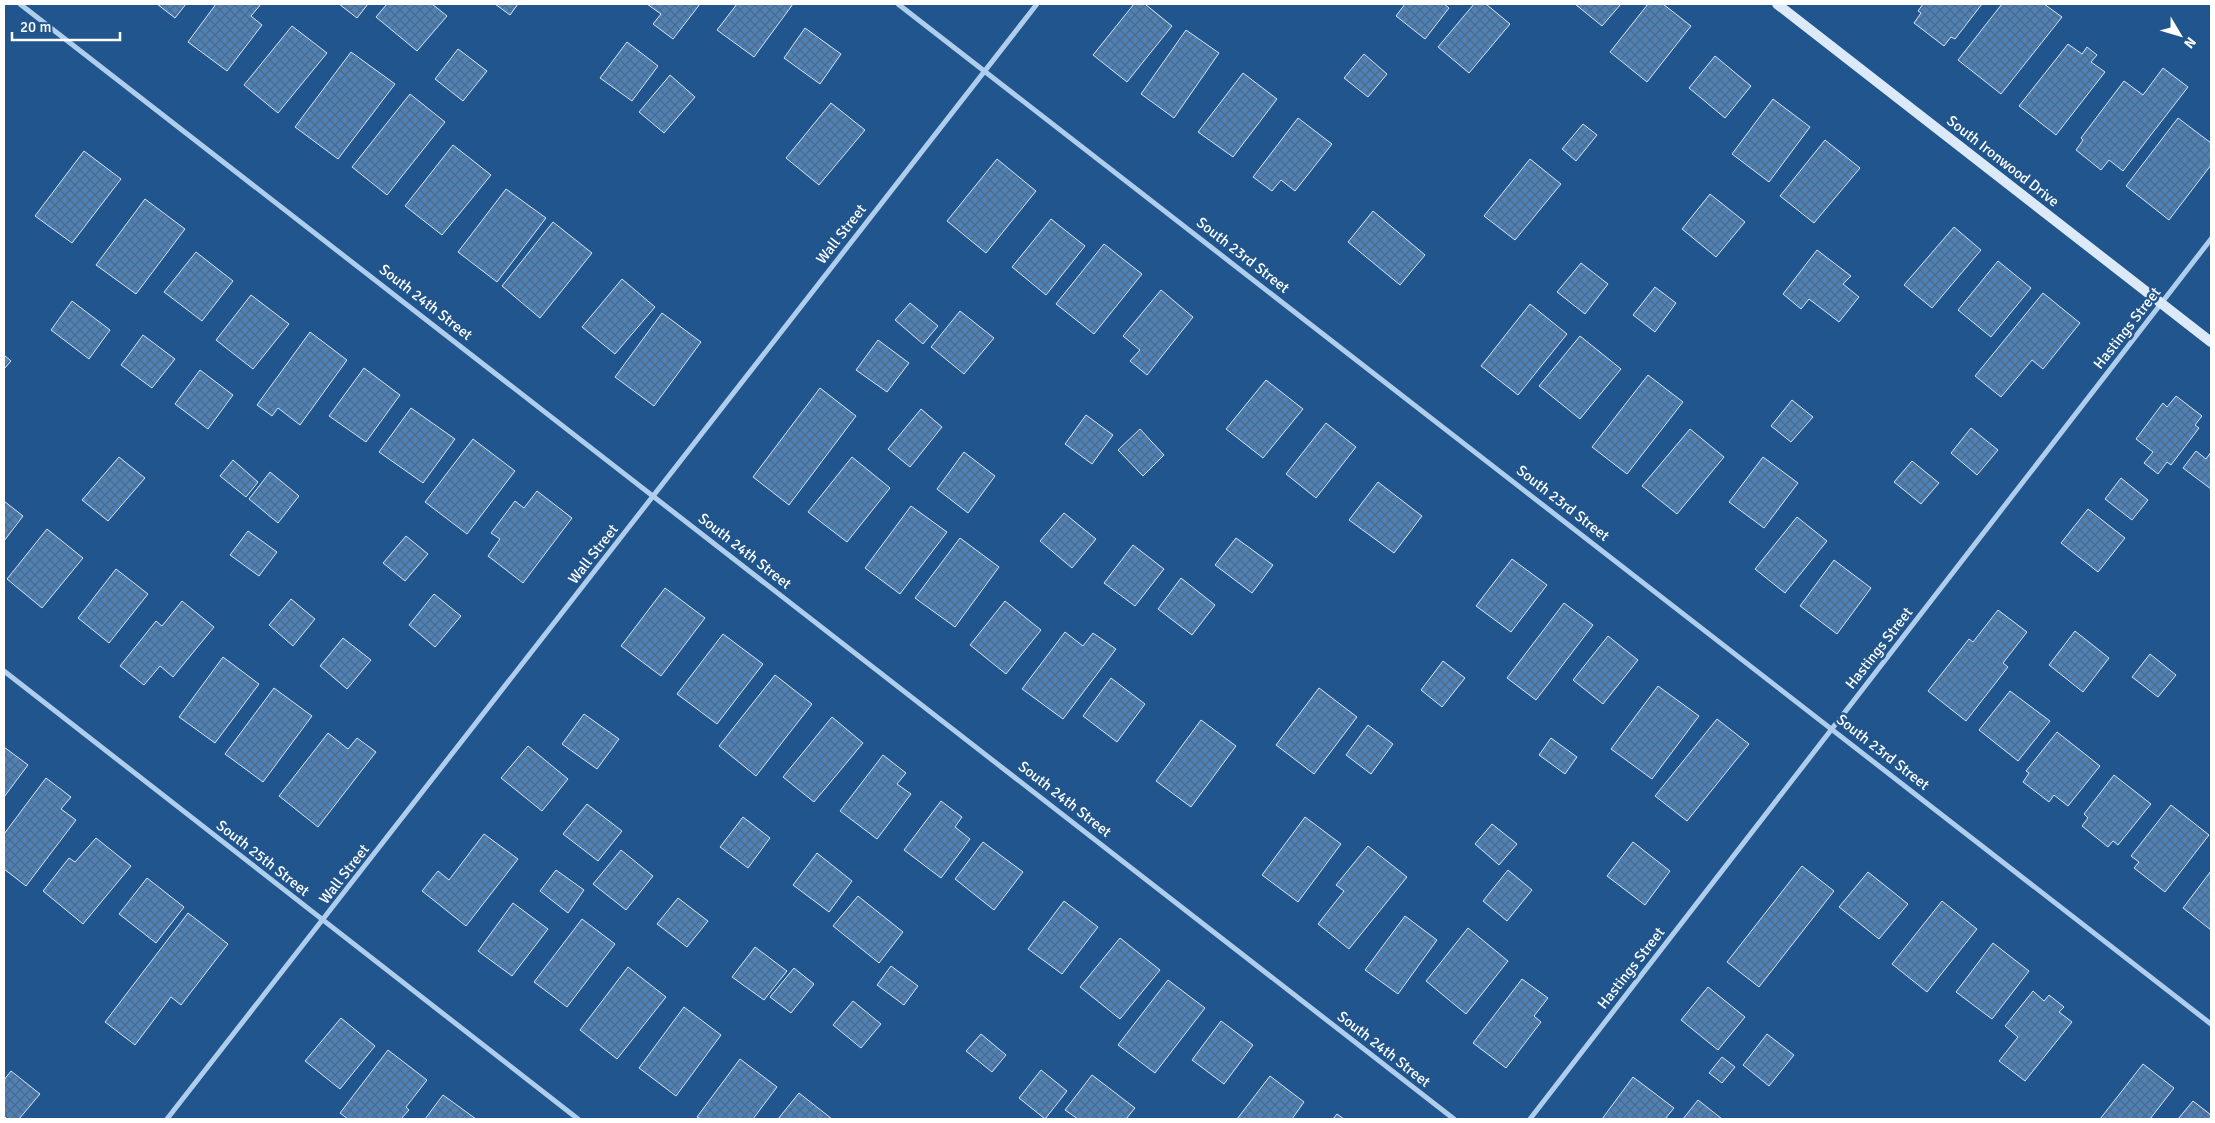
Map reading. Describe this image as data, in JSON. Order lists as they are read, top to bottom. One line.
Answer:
{"streets":{"main road":["South Ironwood Drive"],"street":["Wall Street","South 23rd Street","South 24th Street","Hastings Street","South 25th Street"]},"crossings":[["South Ironwood Drive","Hastings Street"],["Wall Street","South 23rd Street"],["Wall Street","South 24th Street"],["Wall Street","South 25th Street"],["South 23rd Street","Hastings Street"]],"scale_bar":"20 m","north":"bottom right"}
